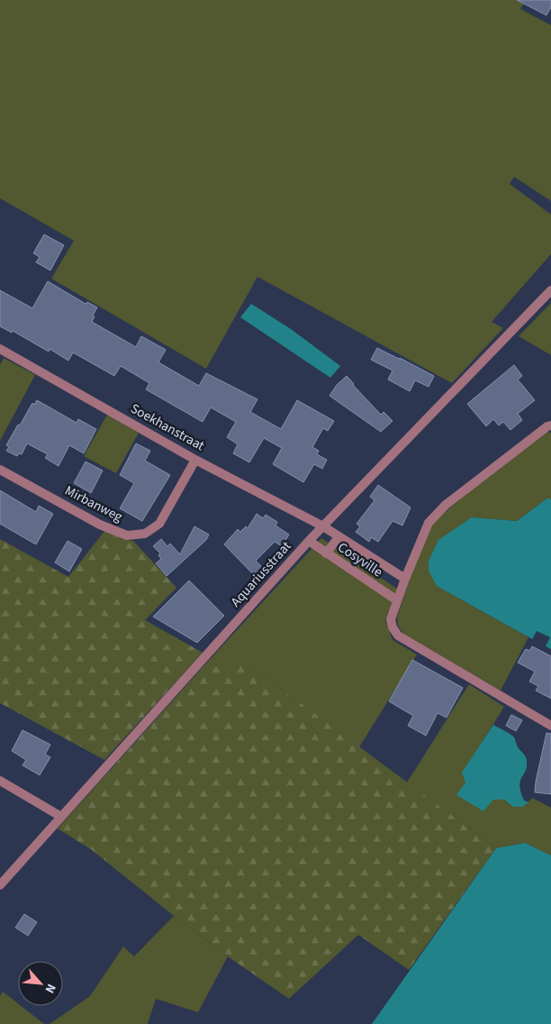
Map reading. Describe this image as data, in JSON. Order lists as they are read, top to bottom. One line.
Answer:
{"streets":{"street":["Soekhanstraat","Mirbanweg","Cosyville","Aquariusstraat"]},"crossings":[["Soekhanstraat","Mirbanweg"],["Soekhanstraat","Cosyville"],["Soekhanstraat","Aquariusstraat"],["Cosyville","Aquariusstraat"]],"north":"bottom right"}
